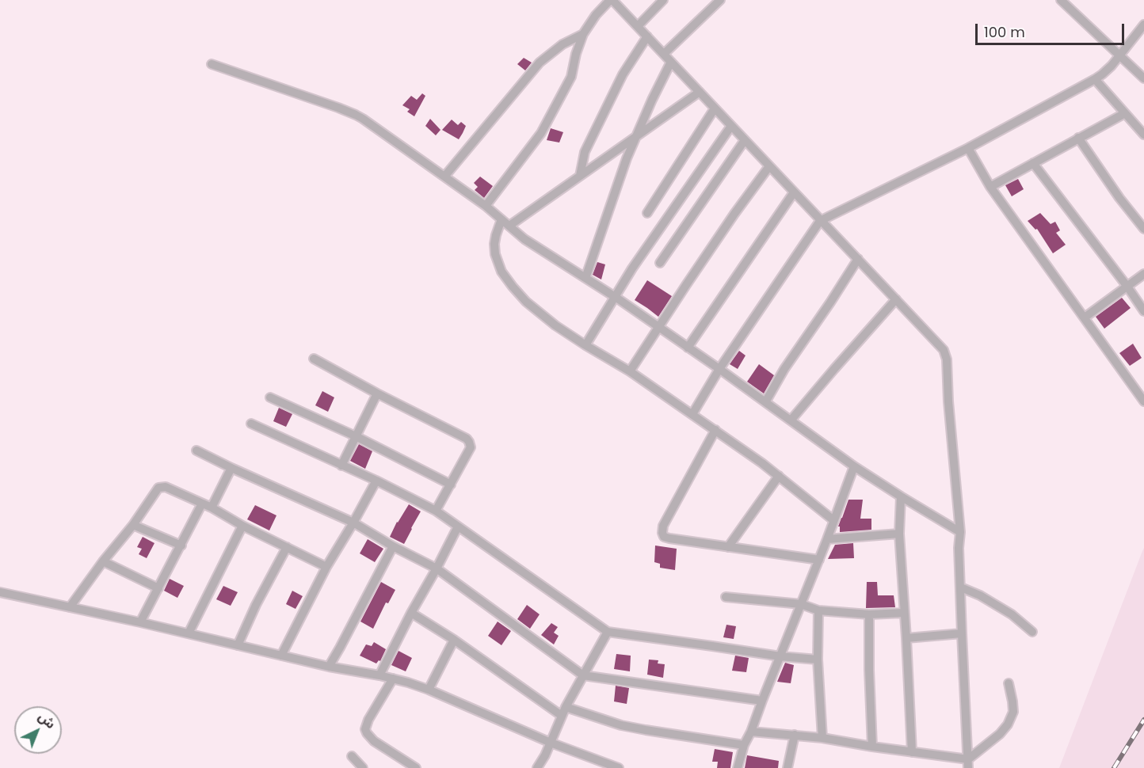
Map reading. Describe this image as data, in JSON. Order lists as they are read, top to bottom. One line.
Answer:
{"scale_bar":"100 m","north":"top right"}
